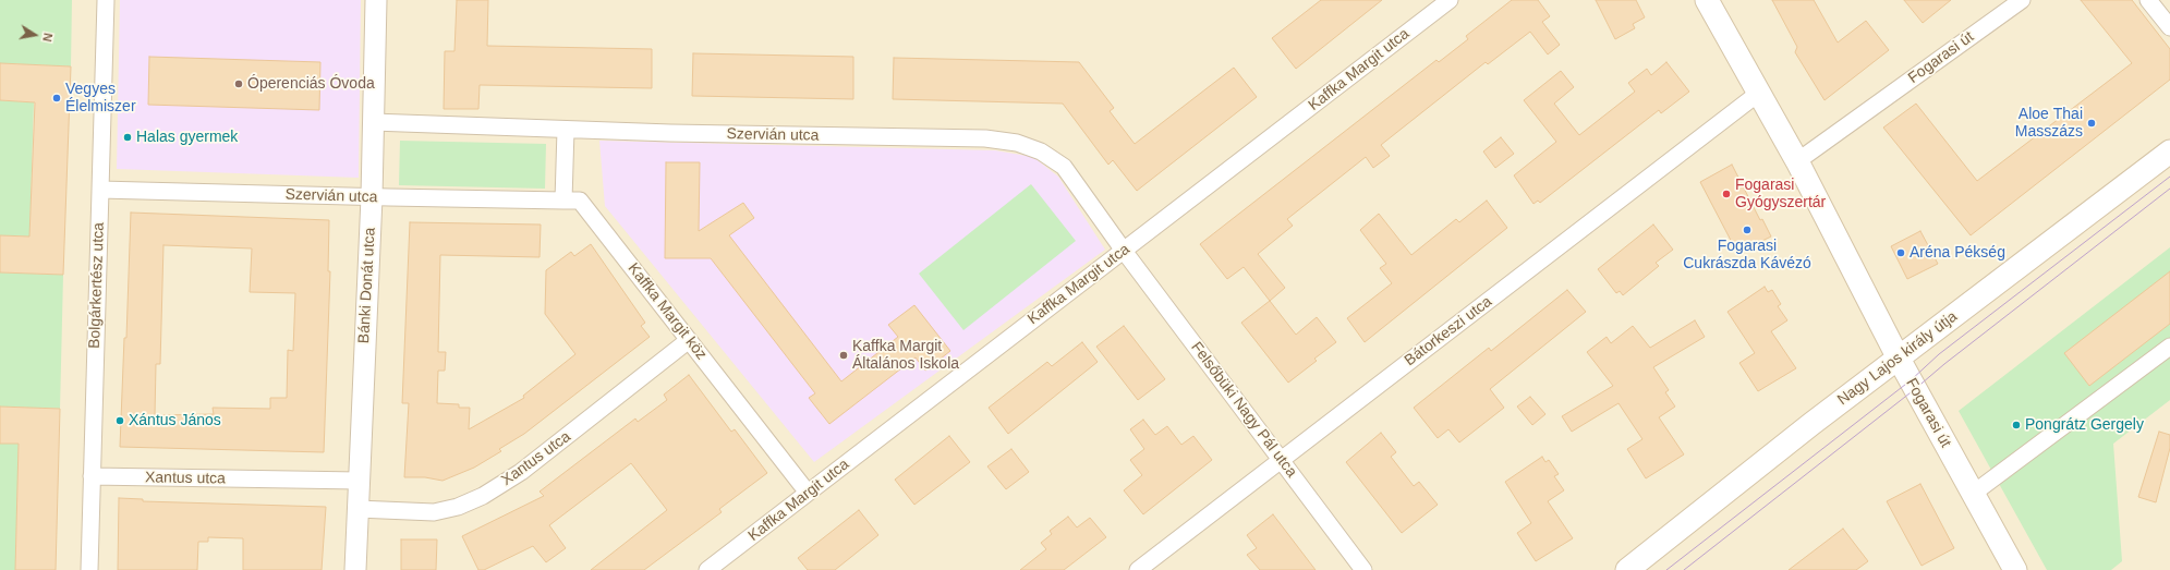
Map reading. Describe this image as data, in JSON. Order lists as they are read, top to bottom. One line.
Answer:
{"streets":{"main road":["Fogarasi út","Nagy Lajos király útja"],"street":["Kaffka Margit utca","Szervián utca","Bolgárkertész utca","Bánki Donát utca","Kaffka Margit köz","Bátorkeszi utca","Felsőbüki Nagy Pál utca","Xantus utca"]},"crossings":[["Fogarasi út","Bátorkeszi utca"],["Fogarasi út","Nagy Lajos király útja"],["Kaffka Margit utca","Szervián utca"],["Kaffka Margit utca","Kaffka Margit köz"],["Kaffka Margit utca","Felsőbüki Nagy Pál utca"],["Szervián utca","Bolgárkertész utca"],["Szervián utca","Bánki Donát utca"],["Szervián utca","Kaffka Margit köz"],["Szervián utca","Felsőbüki Nagy Pál utca"],["Bolgárkertész utca","Xantus utca"],["Bánki Donát utca","Xantus utca"],["Kaffka Margit köz","Xantus utca"],["Bátorkeszi utca","Felsőbüki Nagy Pál utca"]],"places":["Óperenciás Óvoda","Vegyes Élelmiszer","Aloe Thai Masszázs","Halas gyermek","Fogarasi Gyógyszertár","Fogarasi Cukrászda Kávézó","Aréna Pékség","Kaffka Margit Általános Iskola","Xántus János","Pongrátz Gergely"],"north":"right"}
